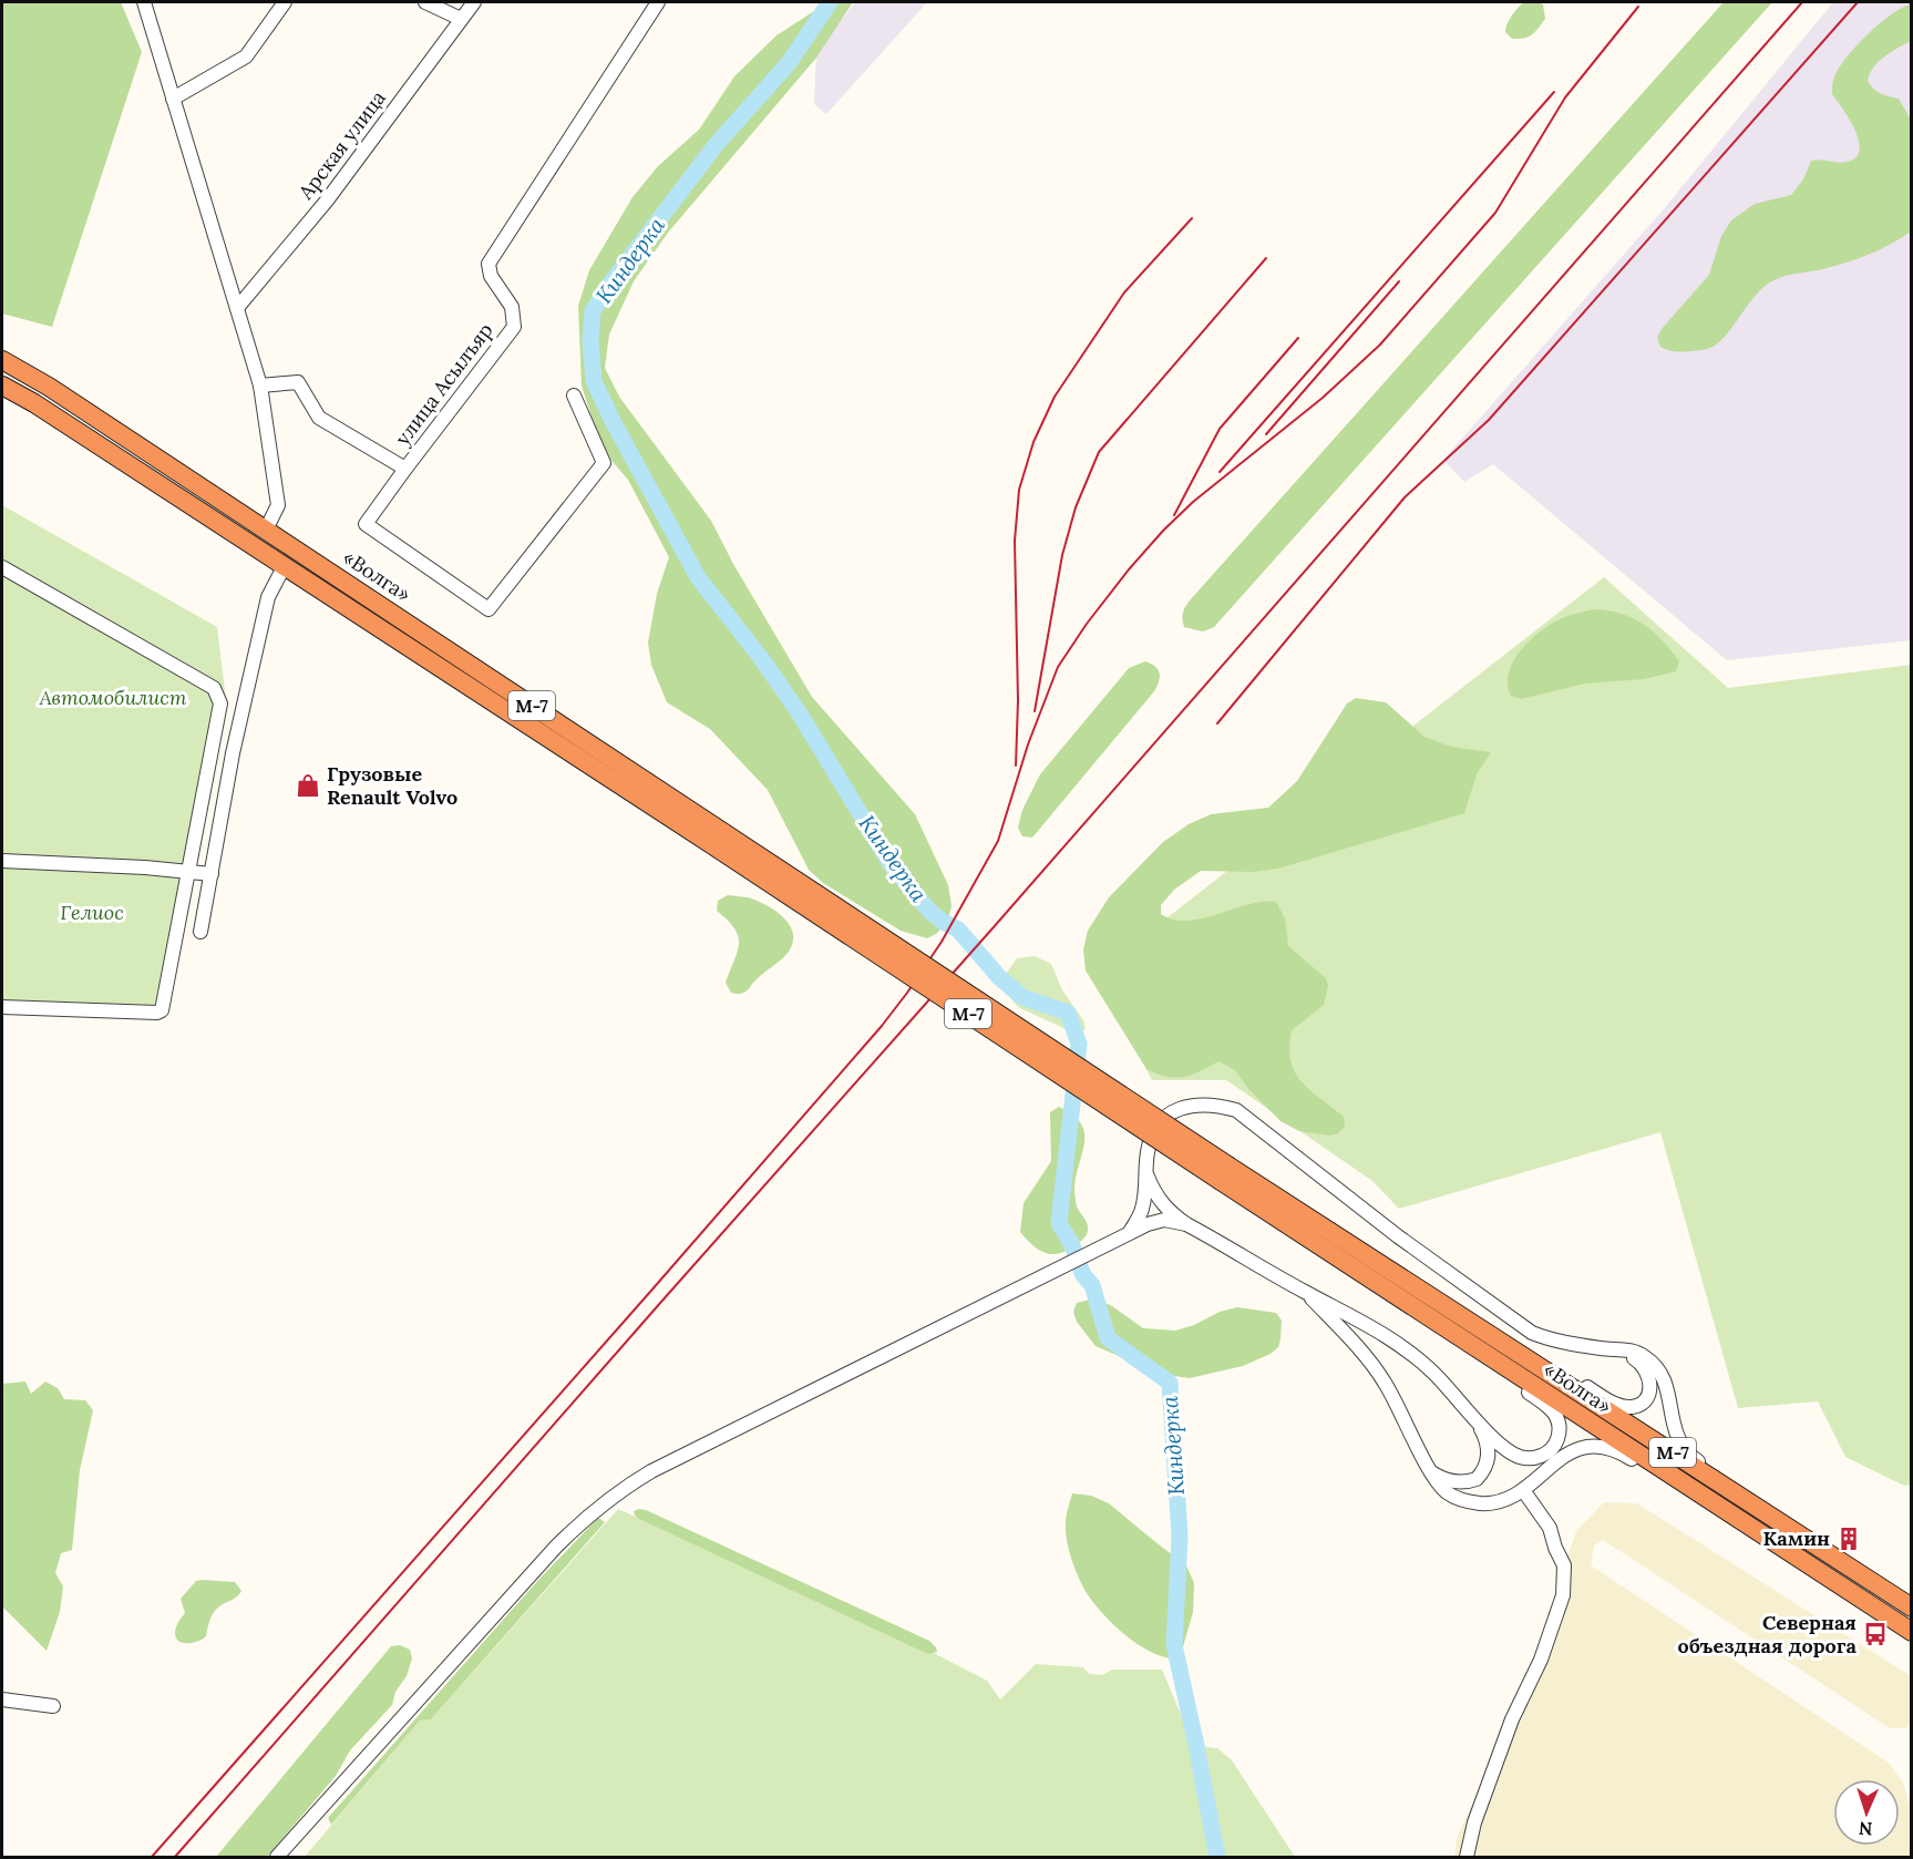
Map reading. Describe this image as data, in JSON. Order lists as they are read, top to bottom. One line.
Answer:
{"streets":{"highway":["«Волга»","М-7"],"street":["Арская улица","улица Асылъяр"]},"crossings":[["«Волга»","М-7"]],"water":["Киндерка"],"parks":["Автомобилист","Гелиос"],"places":{"shop":["Грузовые Renault Volvo"],"building":["Камин"],"bus stop":["Северная объездная дорога"]},"north":"bottom"}
